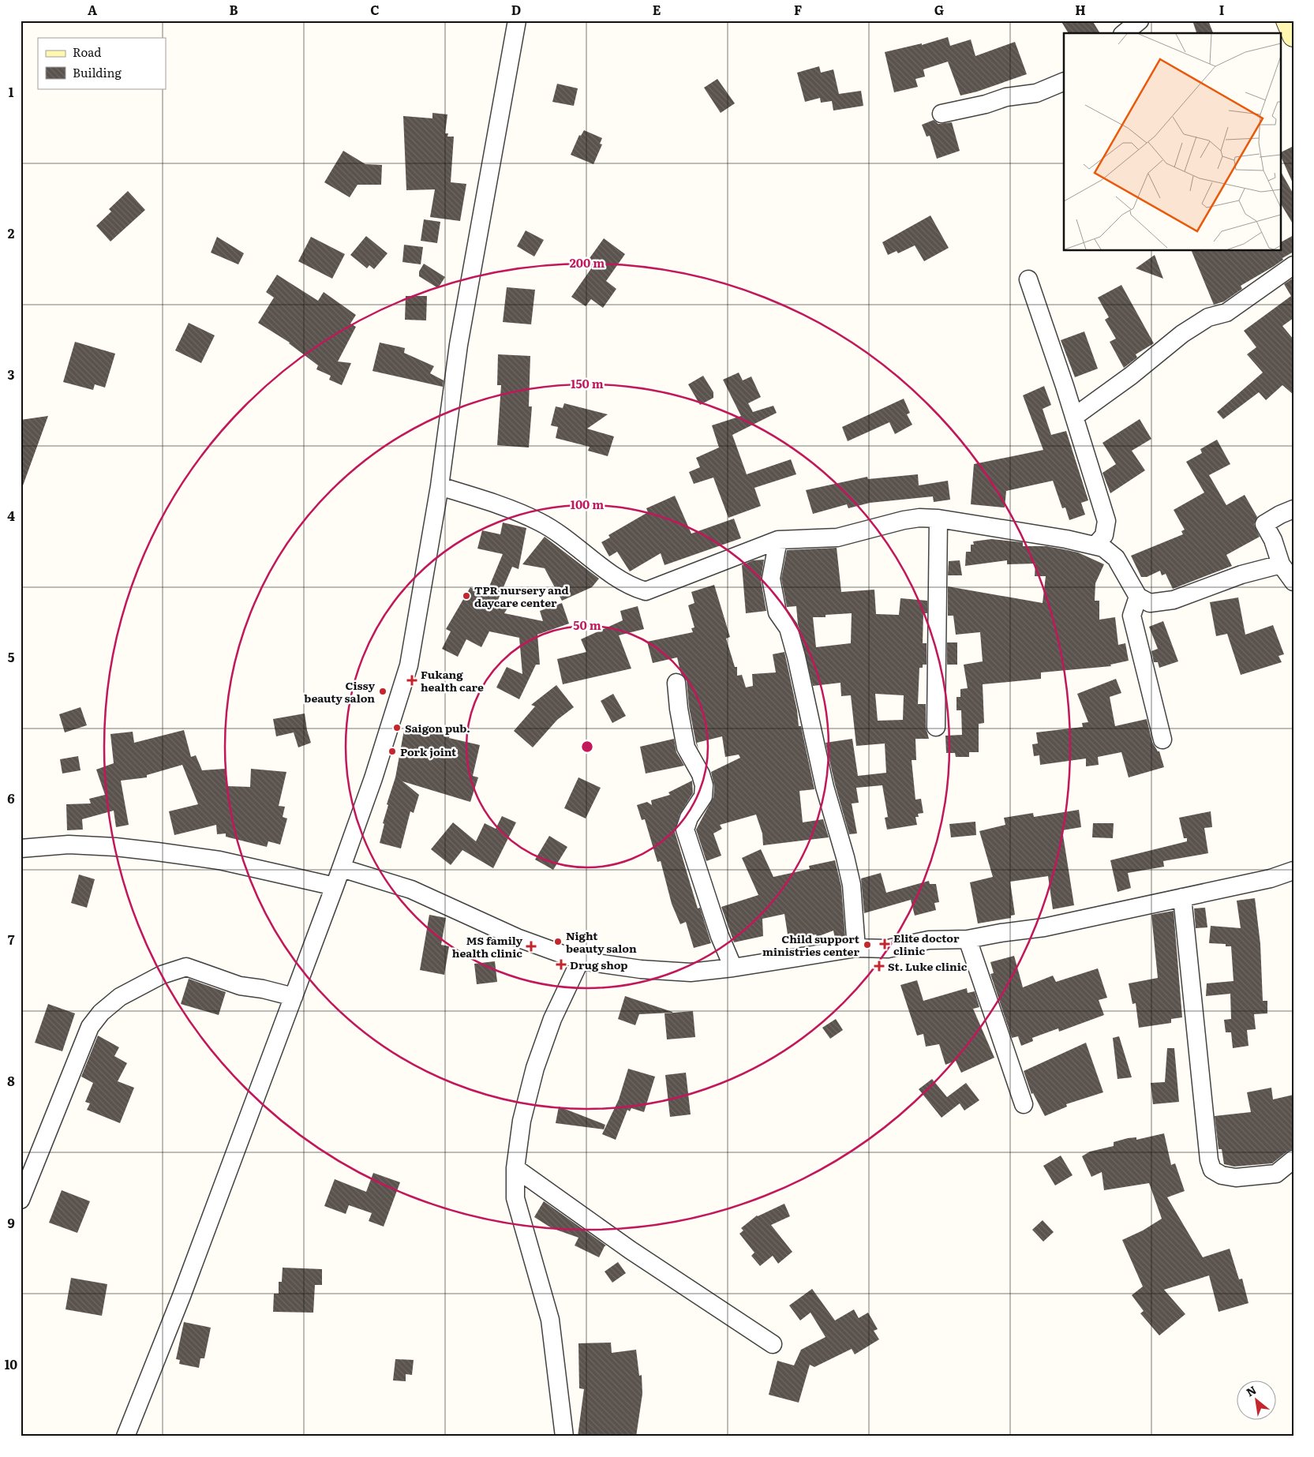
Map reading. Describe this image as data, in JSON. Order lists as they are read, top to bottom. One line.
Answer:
{"places":{"other":["TPR nursery and daycare center","Cissy beauty salon","Saigon pub.","Pork joint","Night beauty salon","Child support ministries center"],"health":["Fukang health care","Elite doctor clinic","MS family health clinic","Drug shop","St. Luke clinic"]},"legend":["Road","Building"],"north":"top left","grid":{"columns":["A","B","C","D","E","F","G","H","I"],"rows":["1","2","3","4","5","6","7","8","9","10"]},"rings":["200 m","150 m","100 m","50 m"]}
